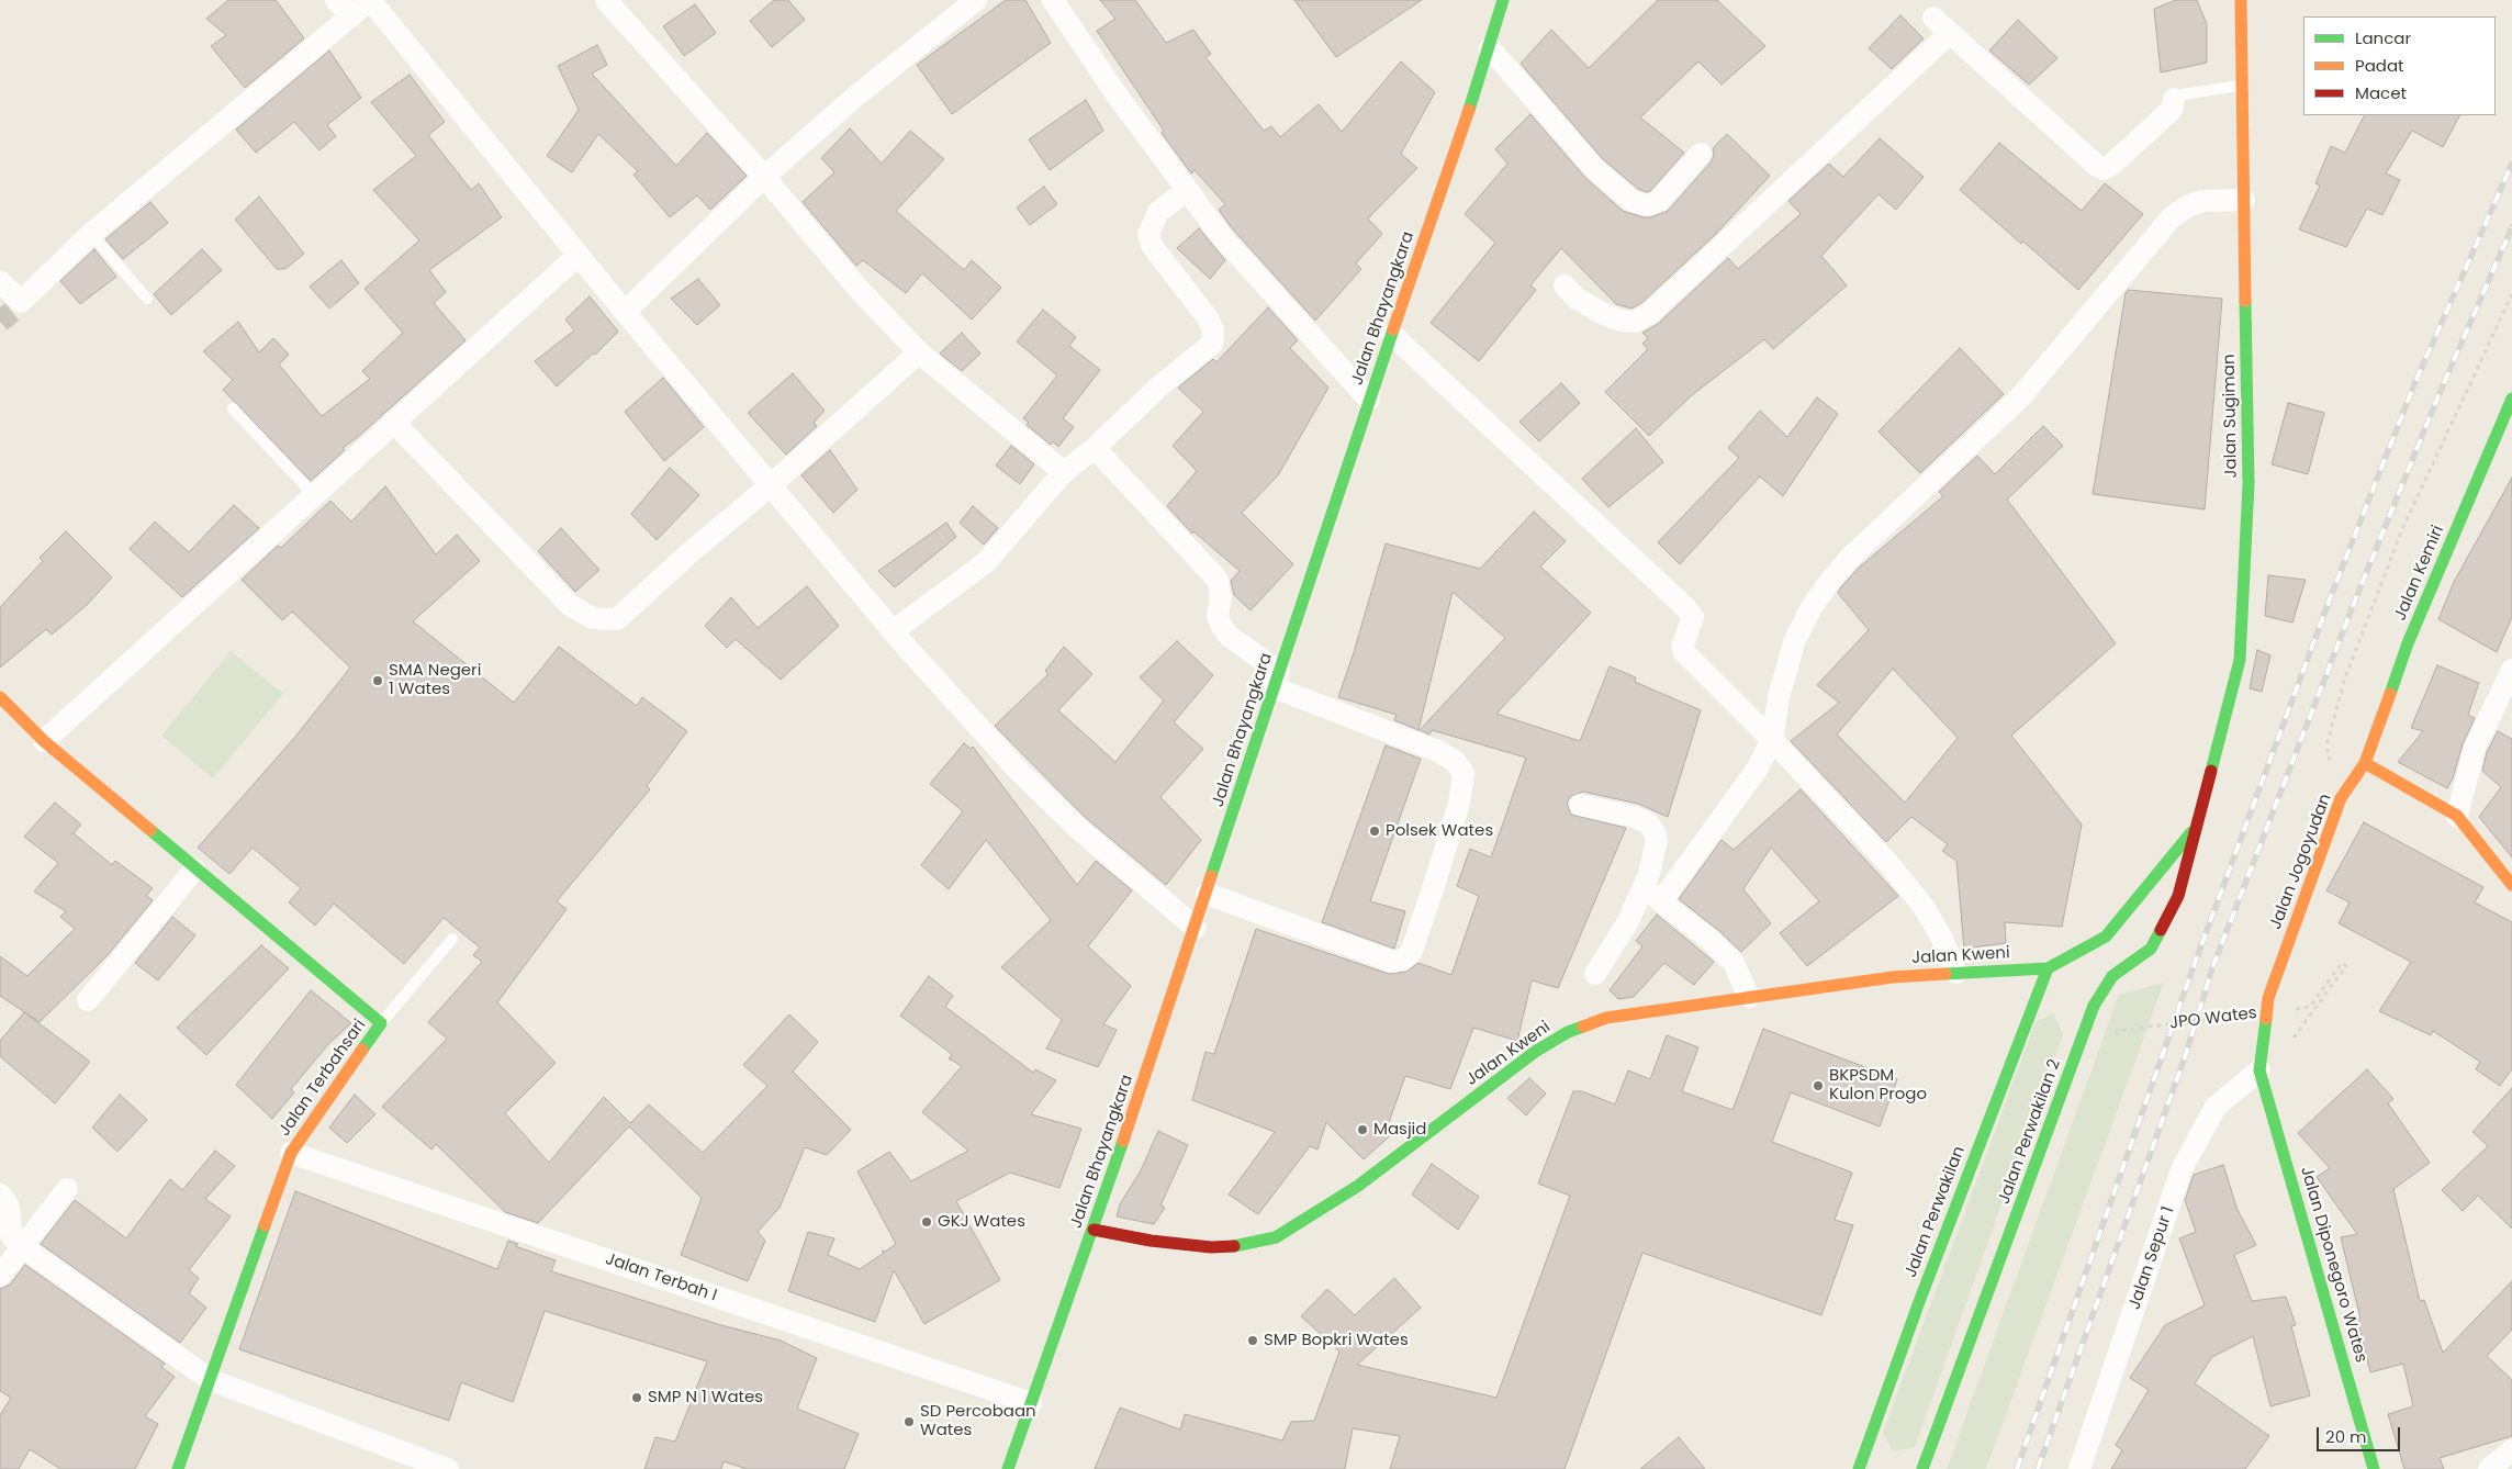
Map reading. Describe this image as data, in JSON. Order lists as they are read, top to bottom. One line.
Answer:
{"streets":{"street":["Jalan Bhayangkara","Jalan Sugiman","Jalan Kemiri","Jalan Jogoyudan","Jalan Kweni","Jalan Terbahsari","Jalan Perwakilan 2","Jalan Perwakilan","Jalan Sepur 1","Jalan Diponegoro Wates","Jalan Terbah I"],"path":["JPO Wates"]},"crossings":[["Jalan Bhayangkara","Jalan Kweni"],["Jalan Bhayangkara","Jalan Terbah I"],["Jalan Sugiman","Jalan Perwakilan 2"],["Jalan Kemiri","Jalan Jogoyudan"],["Jalan Jogoyudan","Jalan Sepur 1"],["Jalan Jogoyudan","Jalan Diponegoro Wates"],["Jalan Kweni","Jalan Perwakilan"],["Jalan Terbahsari","Jalan Terbah I"],["Jalan Sepur 1","Jalan Diponegoro Wates"]],"places":["SMA Negeri 1 Wates","Polsek Wates","BKPSDM Kulon Progo","Masjid","GKJ Wates","SMP Bopkri Wates","SMP N 1 Wates","SD Percobaan Wates"],"legend":["Lancar","Padat","Macet"],"scale_bar":"20 m"}
